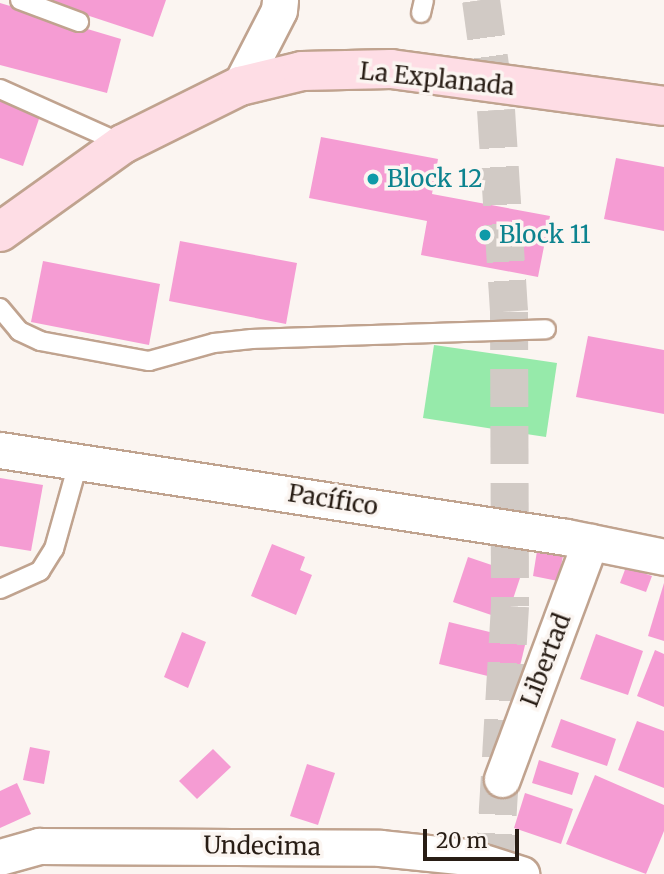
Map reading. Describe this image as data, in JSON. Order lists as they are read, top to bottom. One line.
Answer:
{"streets":{"street":["La Explanada","Pacífico","Libertad","Undecima"]},"crossings":[["Pacífico","Libertad"]],"places":["Block 12","Block 11"],"scale_bar":"20 m"}
